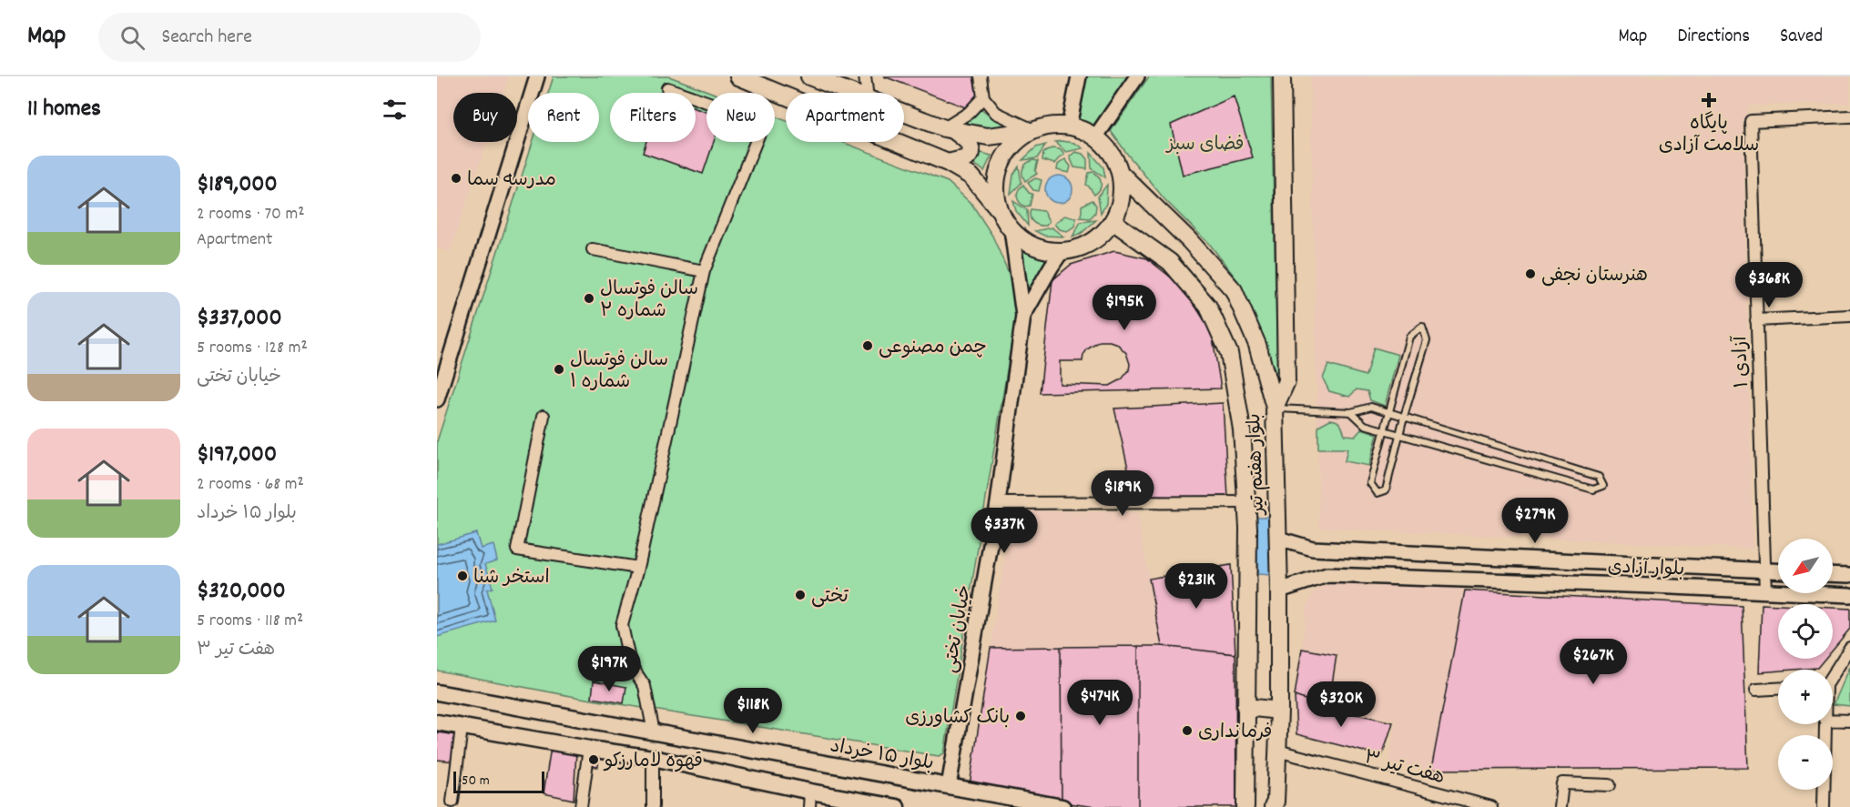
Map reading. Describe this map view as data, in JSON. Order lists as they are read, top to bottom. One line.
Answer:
{"streets":{"main road":["بلوار هفتم تیر","بلوار ۱۵ خرداد"],"street":["آزادی ۱","بلوار آزادی","خیابان تختی","هفت تیر ۳"]},"crossings":[["آزادی ۱","بلوار آزادی"],["بلوار هفتم تیر","بلوار آزادی"],["بلوار هفتم تیر","هفت تیر ۳"],["خیابان تختی","بلوار ۱۵ خرداد"]],"parks":["فضای سبز"],"places":{"health":["پایگاه سلامت آزادی"],"other":["مدرسه سما","هنرستان نجفی","سالن فوتسال شماره ۲","چمن مصنوعی","سالن فوتسال شماره ۱","استخر شنا","تختی","بانک کشاورزی","فرمانداری","قهوه لامارزکو"]},"scale_bar":"50 m","north":"bottom left","page":{"header":"Map","search":"Search here","nav":["Map","Directions","Saved"],"heading":"11 homes","chip":["Buy","Rent","Filters","New","Apartment"],"list":[{"name":"$189,000","note":"2 rooms · 70 m² · Apartment"},{"name":"$337,000","note":"5 rooms · 128 m² · خیابان تختی"},{"name":"$197,000","note":"2 rooms · 68 m² · بلوار ۱۵ خرداد"},{"name":"$320,000","note":"5 rooms · 118 m² · هفت تیر ۳"}],"price":["$368K","$195K","$189K","$279K","$337K","$231K","$267K","$197K","$474K","$320K","$118K"],"map_buttons":["+","−"],"scale":"50 m"}}
